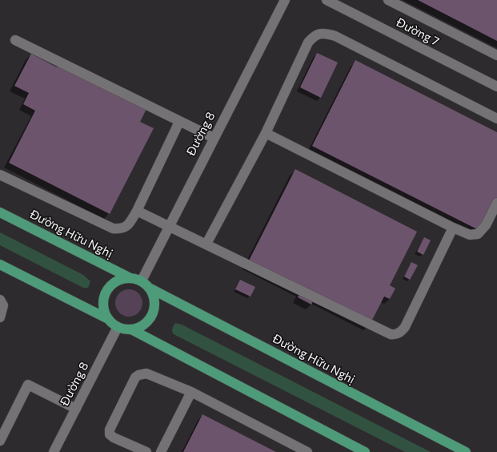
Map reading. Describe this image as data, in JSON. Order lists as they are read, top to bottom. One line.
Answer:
{"streets":{"main road":["Đường Hữu Nghị"],"street":["Đường 7","Đường 8"]},"crossings":[["Đường 8","Đường Hữu Nghị"]]}
